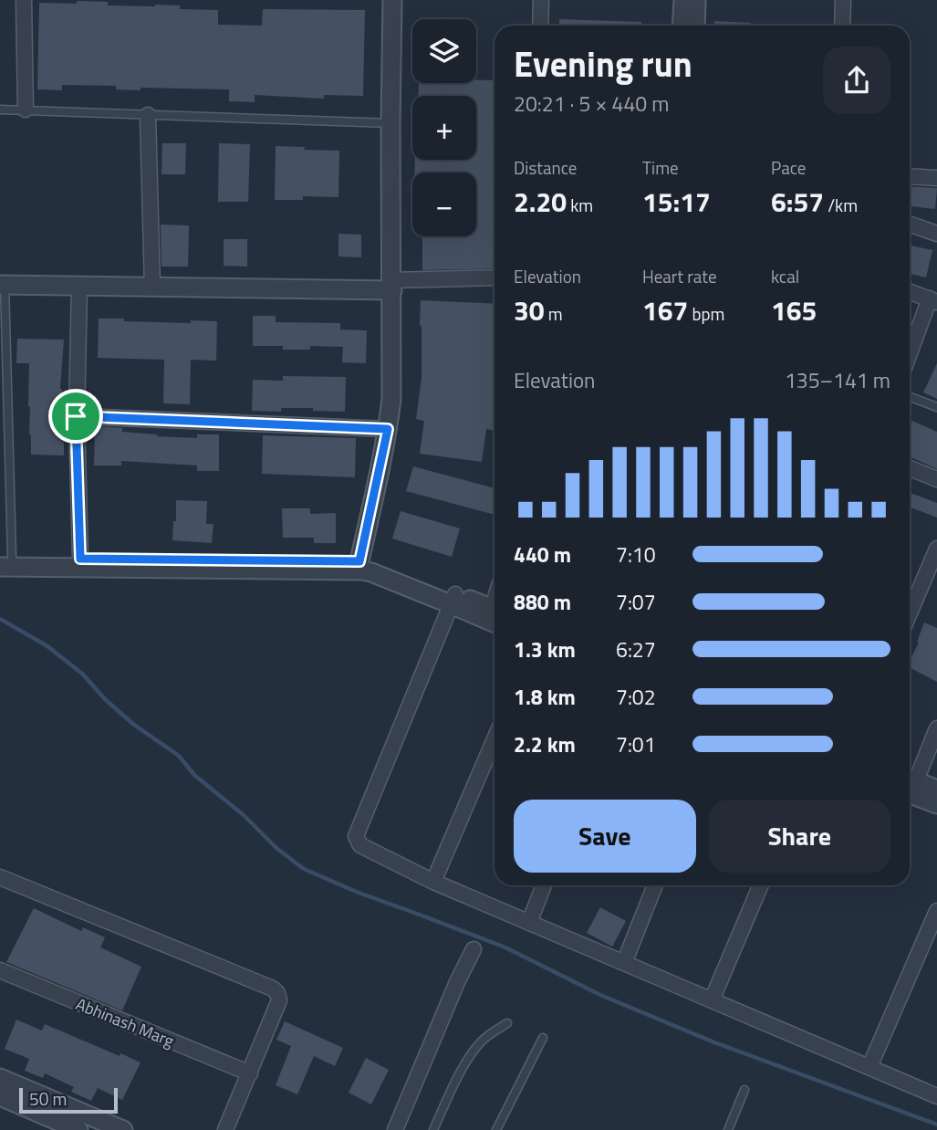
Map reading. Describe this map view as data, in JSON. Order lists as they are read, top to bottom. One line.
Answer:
{"streets":{"street":["Abhinash Marg"]},"scale_bar":"50 m","page":{"map_buttons":["+","−"],"heading":["Evening run","20:21 · 5 × 440 m"],"stats":[["Distance","2.20 km"],["Time","15:17"],["Pace","6:57 /km"],["Elevation","30 m"],["Heart rate","167 bpm"],["kcal","165"]],"chart":["Elevation","135–141 m"],"list":[{"name":"440 m","note":"7:10"},{"name":"880 m","note":"7:07"},{"name":"1.3 km","note":"6:27"},{"name":"1.8 km","note":"7:02"},{"name":"2.2 km","note":"7:01"}],"buttons":["Save","Share"],"scale":"50 m"}}
